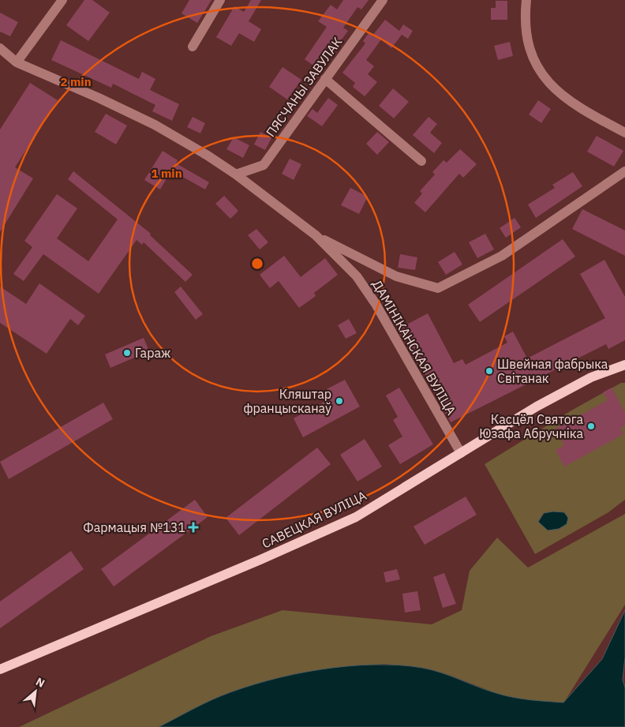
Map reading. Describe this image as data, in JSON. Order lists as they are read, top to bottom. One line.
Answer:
{"streets":{"main road":["САВЕЦКАЯ ВУЛІЦА"],"street":["ПЯСЧАНЫ ЗАВУЛАК","ДАМІНІКАНСКАЯ ВУЛІЦА"]},"crossings":[["ПЯСЧАНЫ ЗАВУЛАК","ДАМІНІКАНСКАЯ ВУЛІЦА"],["ДАМІНІКАНСКАЯ ВУЛІЦА","САВЕЦКАЯ ВУЛІЦА"]],"places":{"other":["Гараж","Швейная фабрыка Світанак","Кляштар францысканаў","Касцёл Святога Юзафа Абручніка"],"health":["Фармацыя №131"]},"north":"top right","rings":["2 min","1 min"]}
